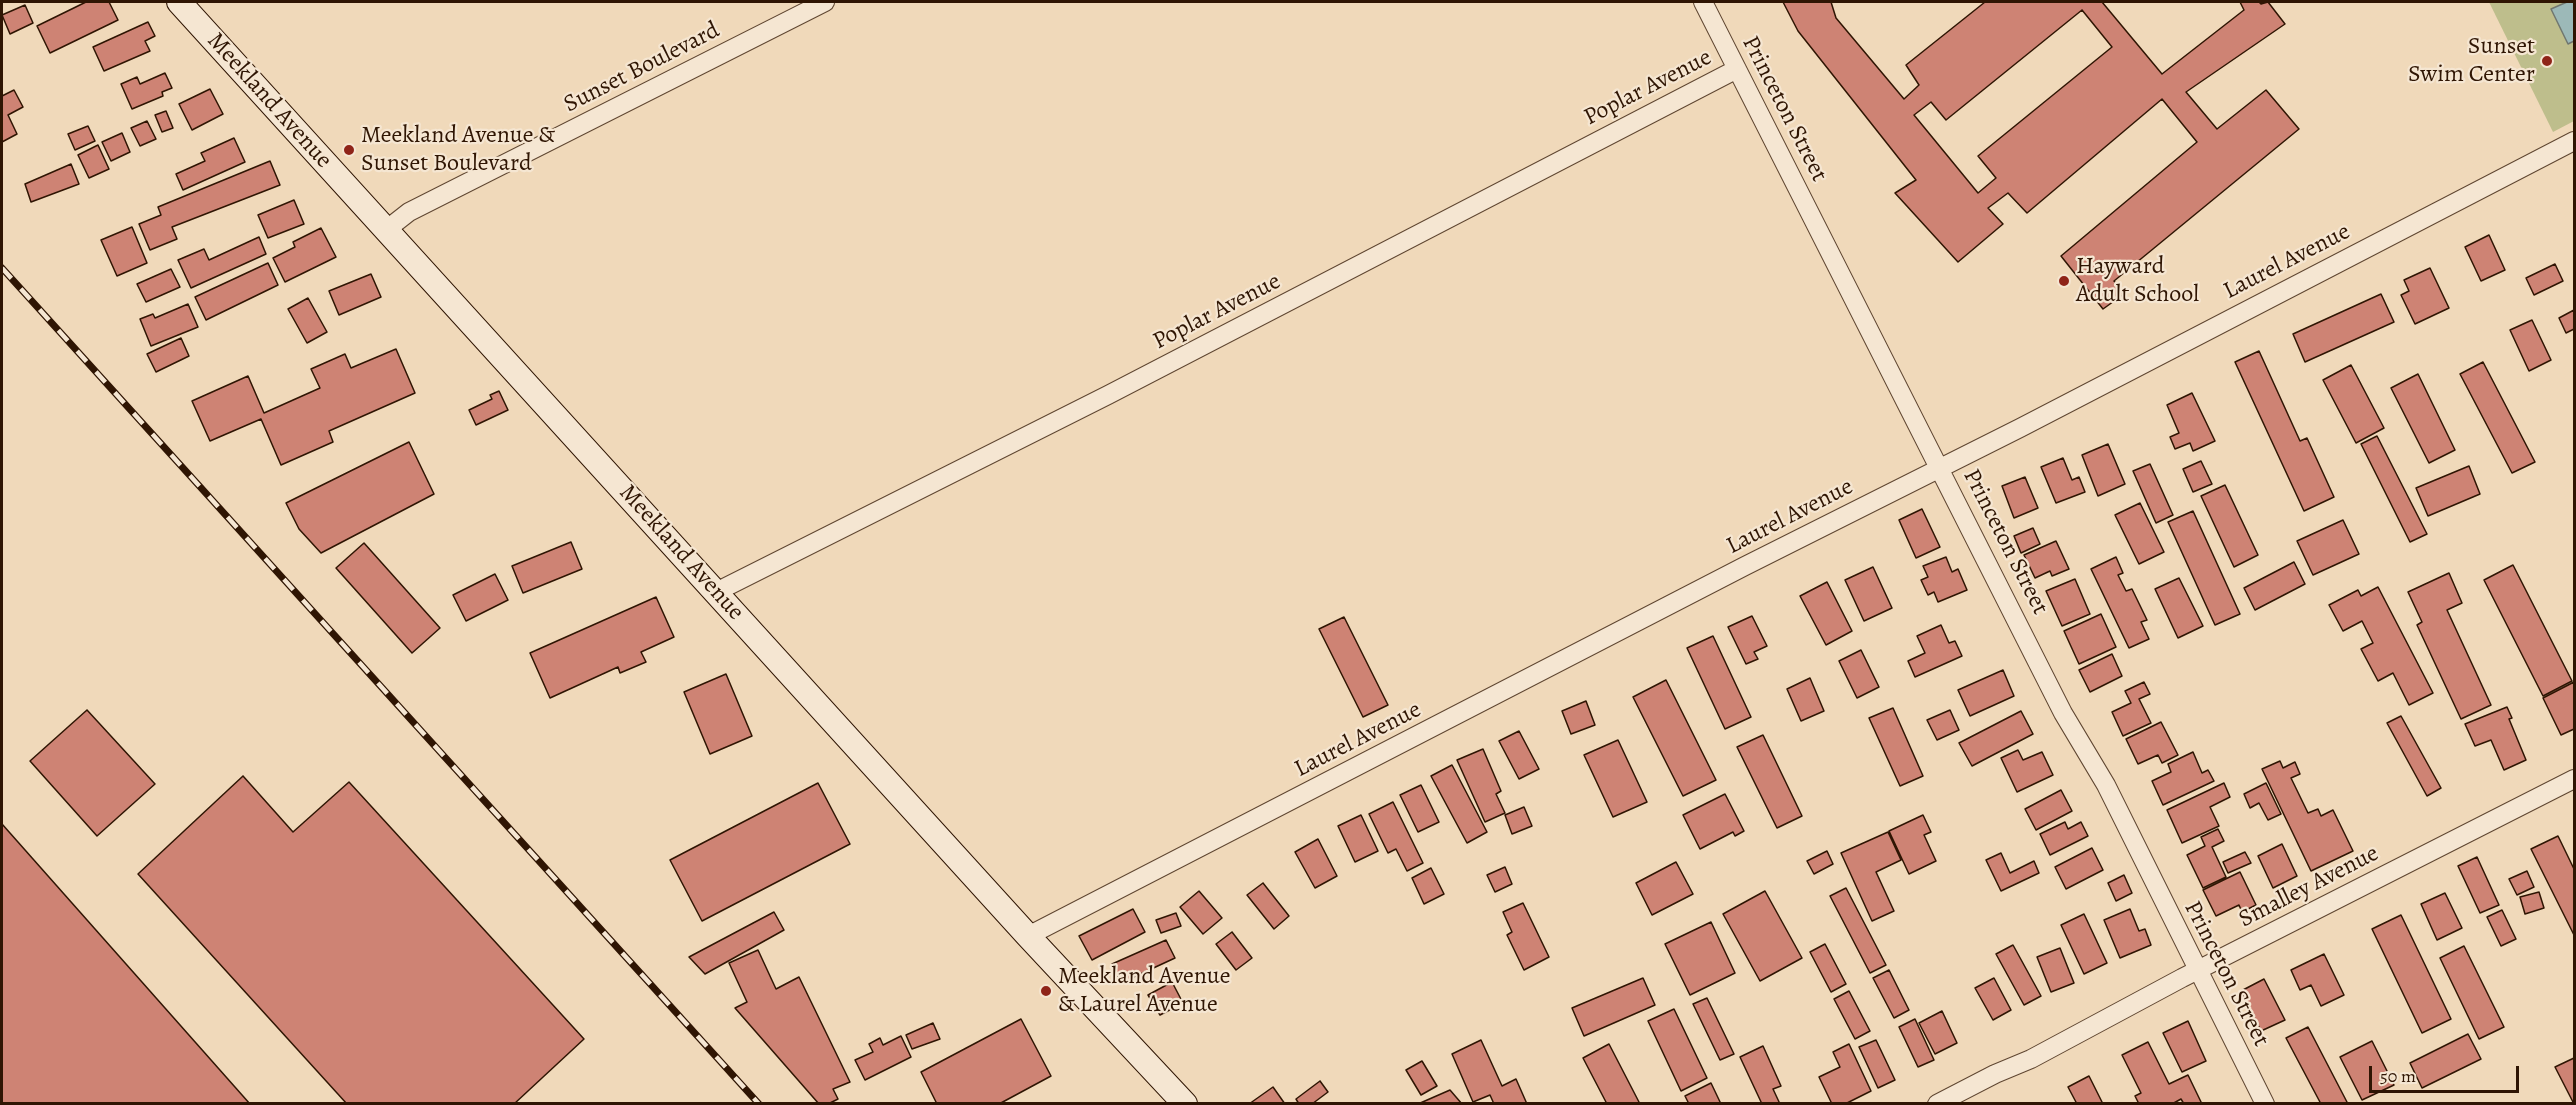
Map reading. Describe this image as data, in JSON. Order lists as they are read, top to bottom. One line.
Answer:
{"streets":{"street":["Sunset Boulevard","Poplar Avenue","Meekland Avenue","Princeton Street","Laurel Avenue","Smalley Avenue"]},"crossings":[["Sunset Boulevard","Meekland Avenue"],["Poplar Avenue","Meekland Avenue"],["Poplar Avenue","Princeton Street"],["Meekland Avenue","Laurel Avenue"],["Princeton Street","Laurel Avenue"],["Princeton Street","Smalley Avenue"]],"places":["Sunset Swim Center","Meekland Avenue & Sunset Boulevard","Hayward Adult School","Meekland Avenue & Laurel Avenue"],"scale_bar":"50 m"}
